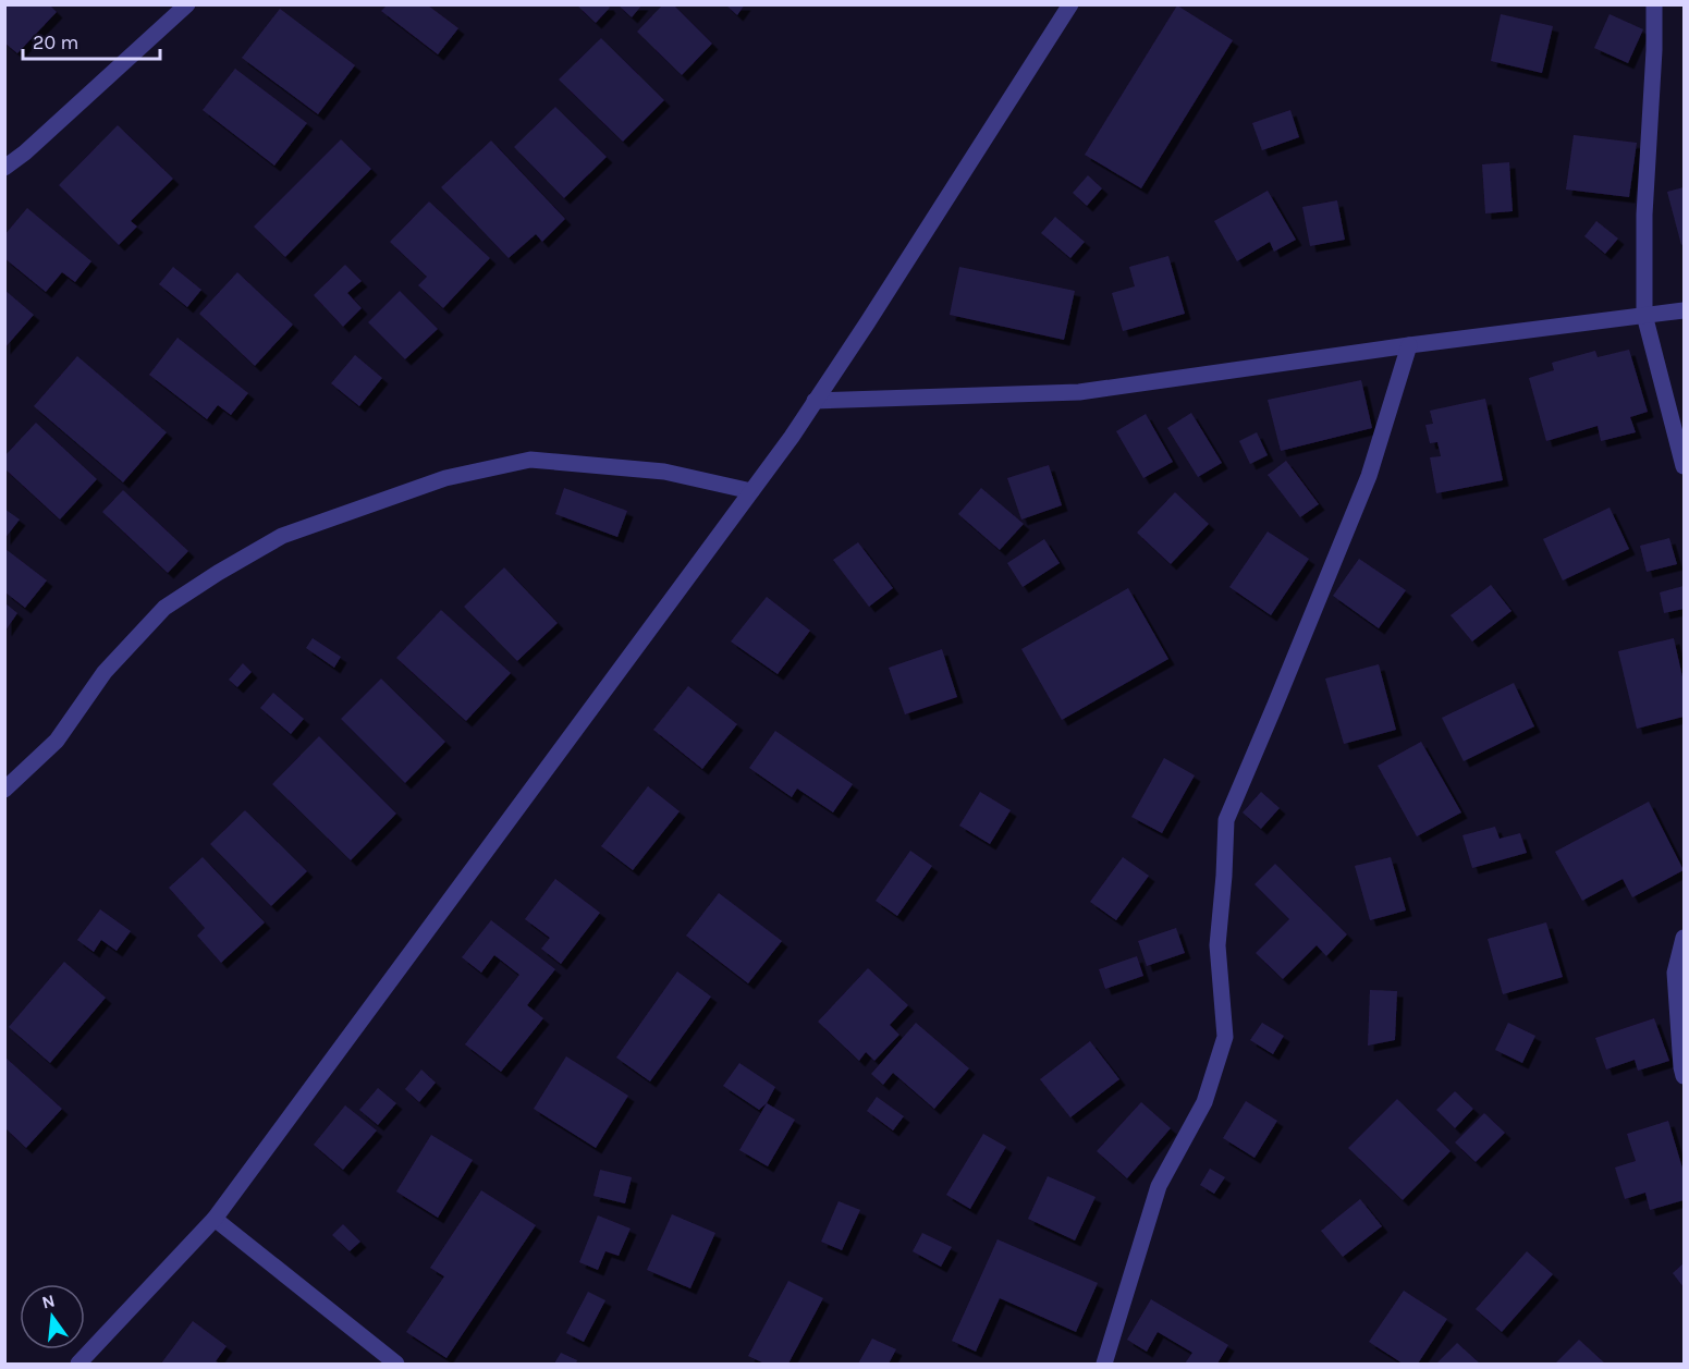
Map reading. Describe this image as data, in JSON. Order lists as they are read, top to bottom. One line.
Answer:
{"scale_bar":"20 m","north":"top"}
